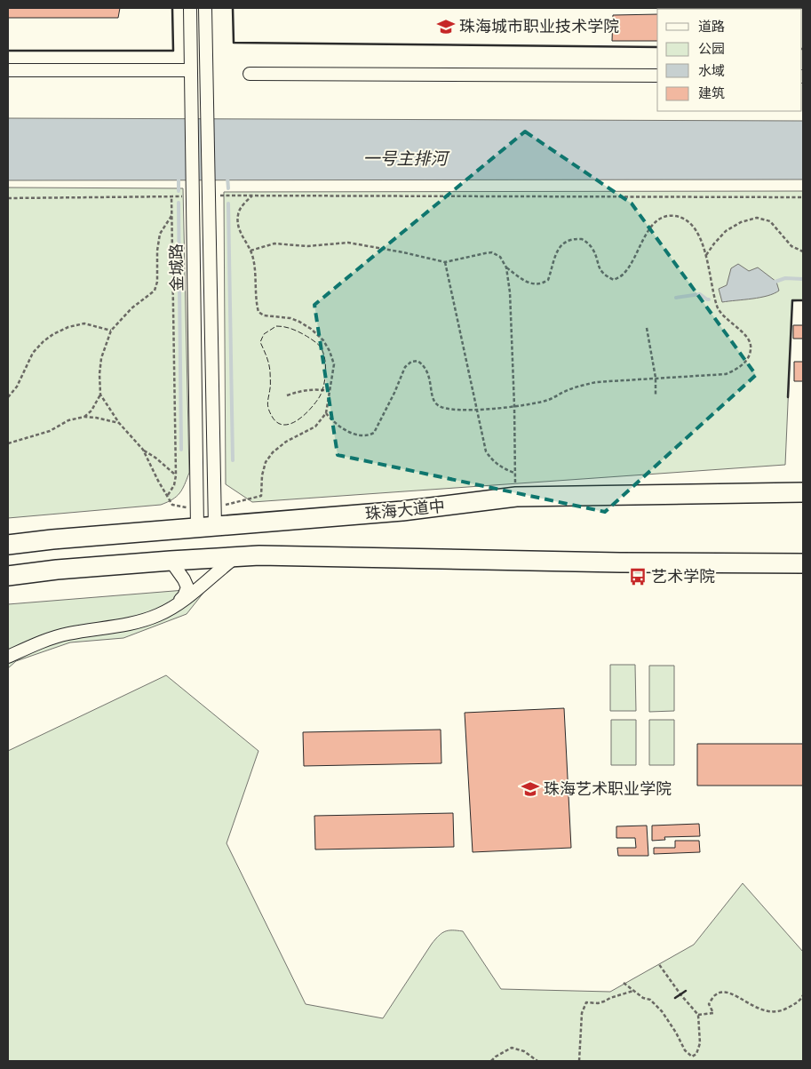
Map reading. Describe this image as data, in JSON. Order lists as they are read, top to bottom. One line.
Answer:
{"streets":{"highway":["珠海大道中"],"street":["金城路"]},"crossings":[["金城路","珠海大道中"]],"water":["一号主排河"],"places":{"school or university":["珠海城市职业技术学院","珠海艺术职业学院"],"bus stop":["艺术学院"]},"legend":["道路","公园","水域","建筑"]}
